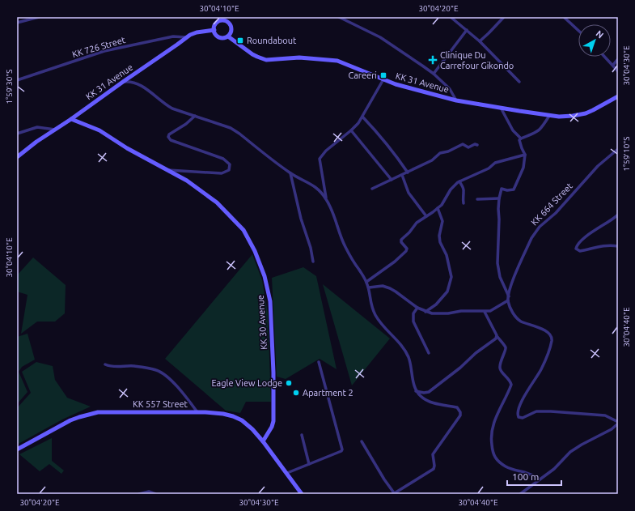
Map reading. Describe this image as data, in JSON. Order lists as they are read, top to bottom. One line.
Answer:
{"streets":{"main road":["KK 31 Avenue","KK 30 Avenue","KK 557 Street"],"street":["KK 726 Street","KK 664 Street"]},"crossings":[["KK 726 Street","KK 31 Avenue"],["KK 31 Avenue","KK 30 Avenue"],["KK 30 Avenue","KK 557 Street"]],"places":{"transit":["Roundabout","Careeri"],"health":["Clinique Du Carrefour Gikondo"],"other":["Eagle View Lodge","Apartment 2"]},"scale_bar":"100 m","north":"top right","coordinates":["30°04'10\"E","30°04'20\"E","30°04'30\"E","1°59'30\"S","1°59'10\"S","30°04'40\"E"]}
